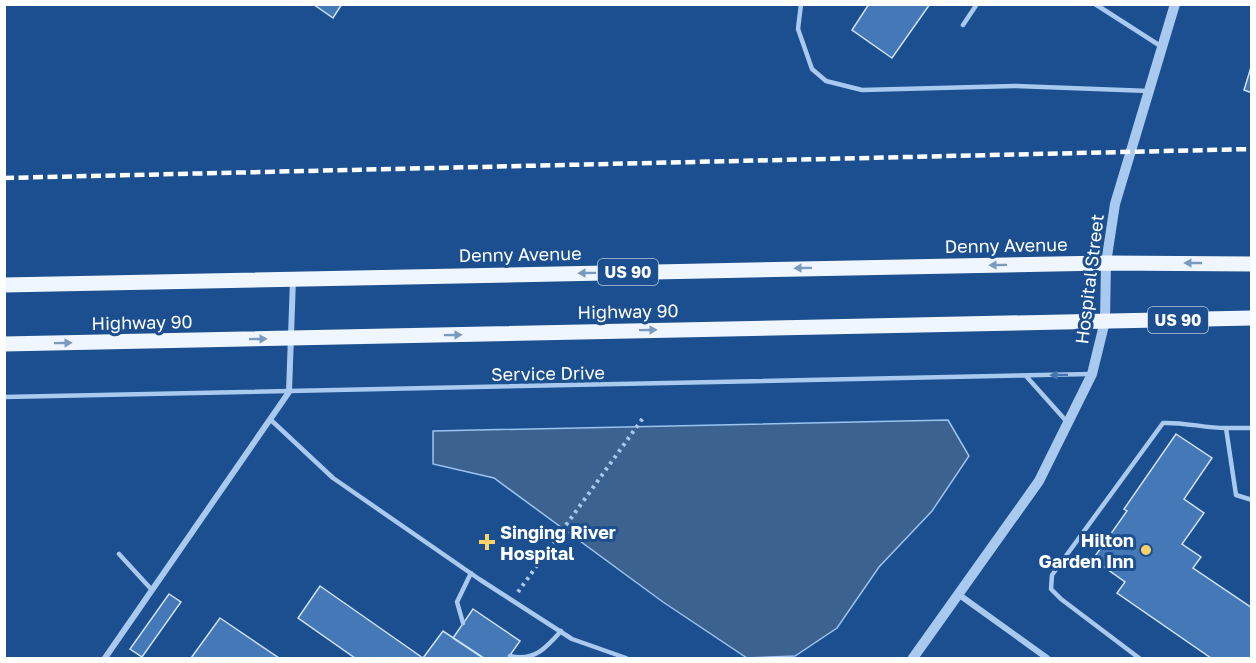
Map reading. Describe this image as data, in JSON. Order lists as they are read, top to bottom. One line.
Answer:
{"streets":{"main road":["Denny Avenue","US 90","Highway 90"],"street":["Hospital Street"],"lane":["Service Drive"]},"crossings":[["Denny Avenue","Hospital Street"],["Hospital Street","Highway 90"],["Hospital Street","Service Drive"]],"one_way":["Denny Avenue","Highway 90"],"places":{"health":["Singing River Hospital"],"other":["Hilton Garden Inn"]}}
